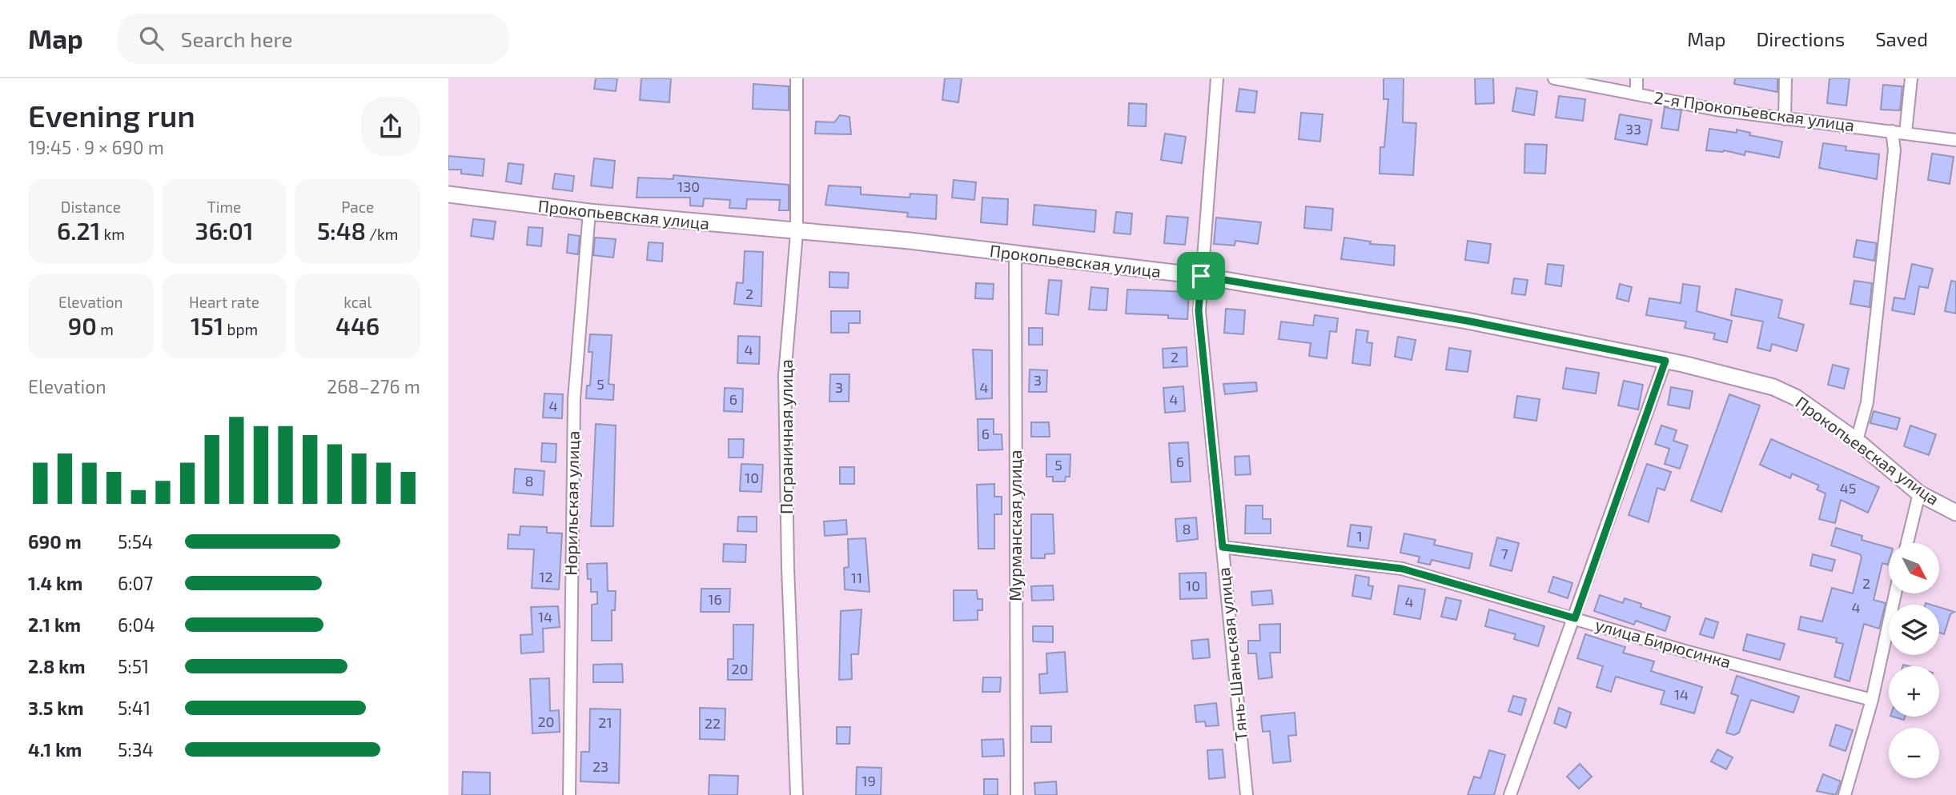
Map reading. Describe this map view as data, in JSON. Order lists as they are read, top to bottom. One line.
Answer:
{"streets":{"main road":["Прокопьевская улица"],"street":["2-я Прокопьевская улица","Пограничная улица","Норильская улица","Мурманская улица","улица Бирюсинка","Тянь-Шаньская улица"]},"crossings":[["Прокопьевская улица","Пограничная улица"],["Прокопьевская улица","Норильская улица"],["Прокопьевская улица","Мурманская улица"],["Прокопьевская улица","Тянь-Шаньская улица"],["улица Бирюсинка","Тянь-Шаньская улица"]],"house_numbers":["33","130","2","4","2","3","5","3","4","6","4","4","6","6","5","10","8","45","8","1","7","12","11","2","10","16","4","4","14","20","14","20","21","22","23","19"],"north":"bottom right","page":{"header":"Map","search":"Search here","nav":["Map","Directions","Saved"],"heading":["Evening run","19:45 · 9 × 690 m"],"stats":[["Distance","6.21 km"],["Time","36:01"],["Pace","5:48 /km"],["Elevation","90 m"],["Heart rate","151 bpm"],["kcal","446"]],"chart":["Elevation","268–276 m"],"list":[{"name":"690 m","note":"5:54"},{"name":"1.4 km","note":"6:07"},{"name":"2.1 km","note":"6:04"},{"name":"2.8 km","note":"5:51"},{"name":"3.5 km","note":"5:41"},{"name":"4.1 km","note":"5:34"}],"map_buttons":["+","−"]}}
